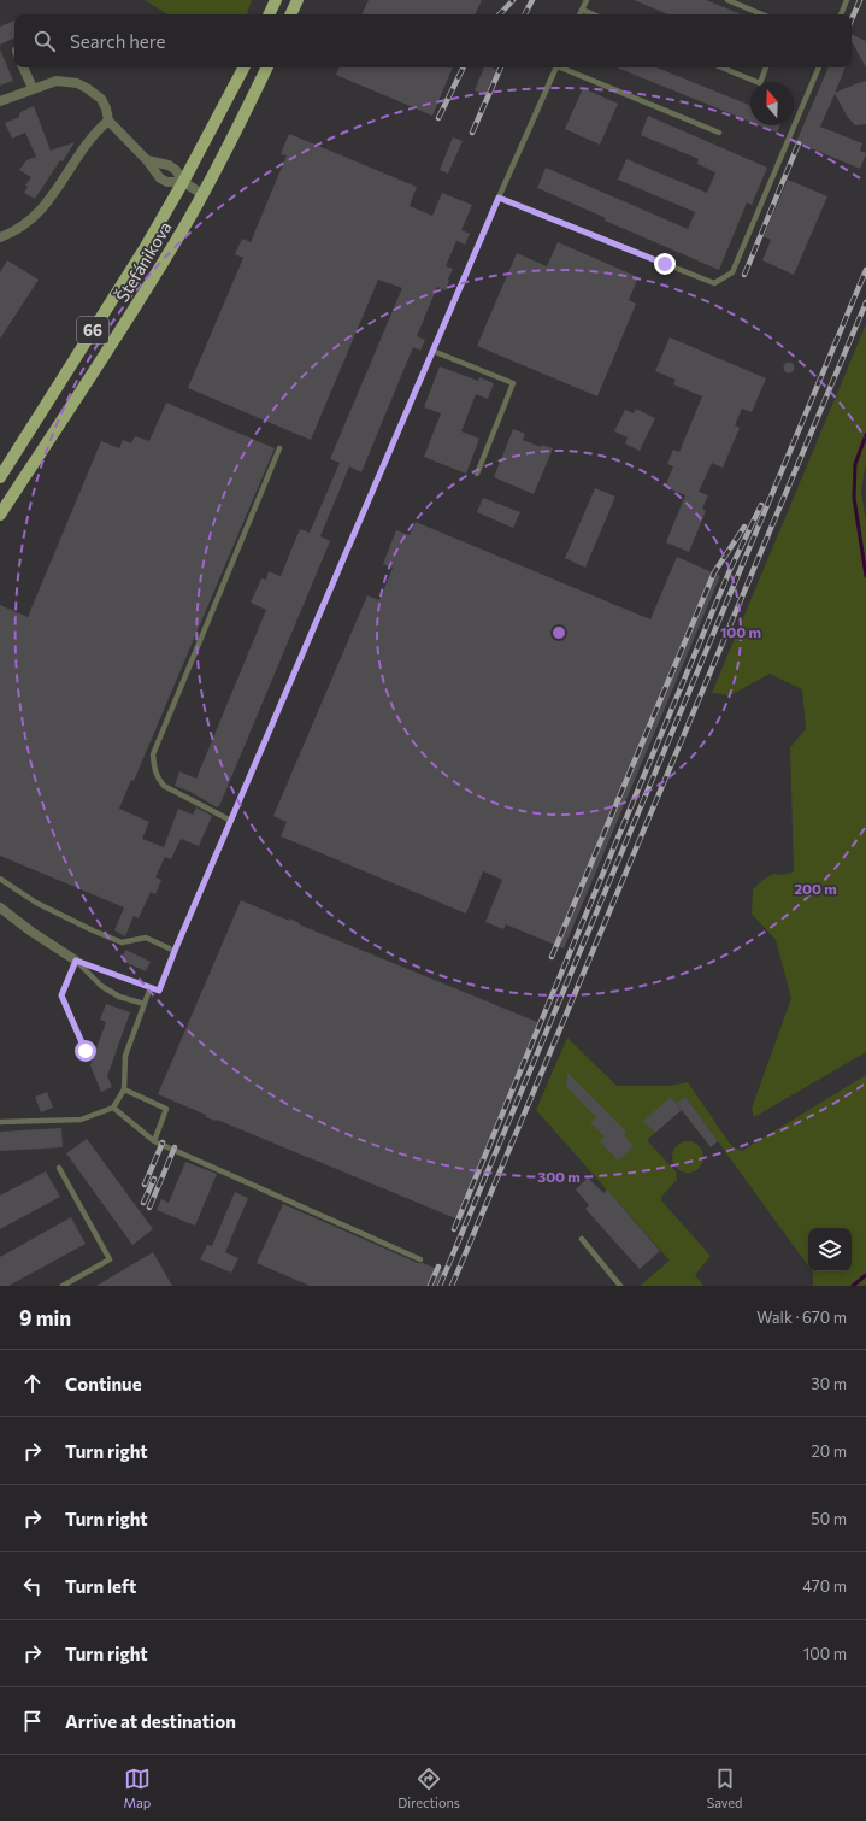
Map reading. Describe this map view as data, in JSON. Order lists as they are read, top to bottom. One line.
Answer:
{"streets":{"main road":["Štefánikova","66"]},"north":"top","page":{"search":"Search here","heading":["9 min","Walk · 670 m"],"list":[["Continue","30 m"],["Turn right","20 m"],["Turn right","50 m"],["Turn left","470 m"],["Turn right","100 m"],"Arrive at destination"],"nav":["Map","Directions","Saved"]},"rings":["100 m","200 m","300 m"]}
